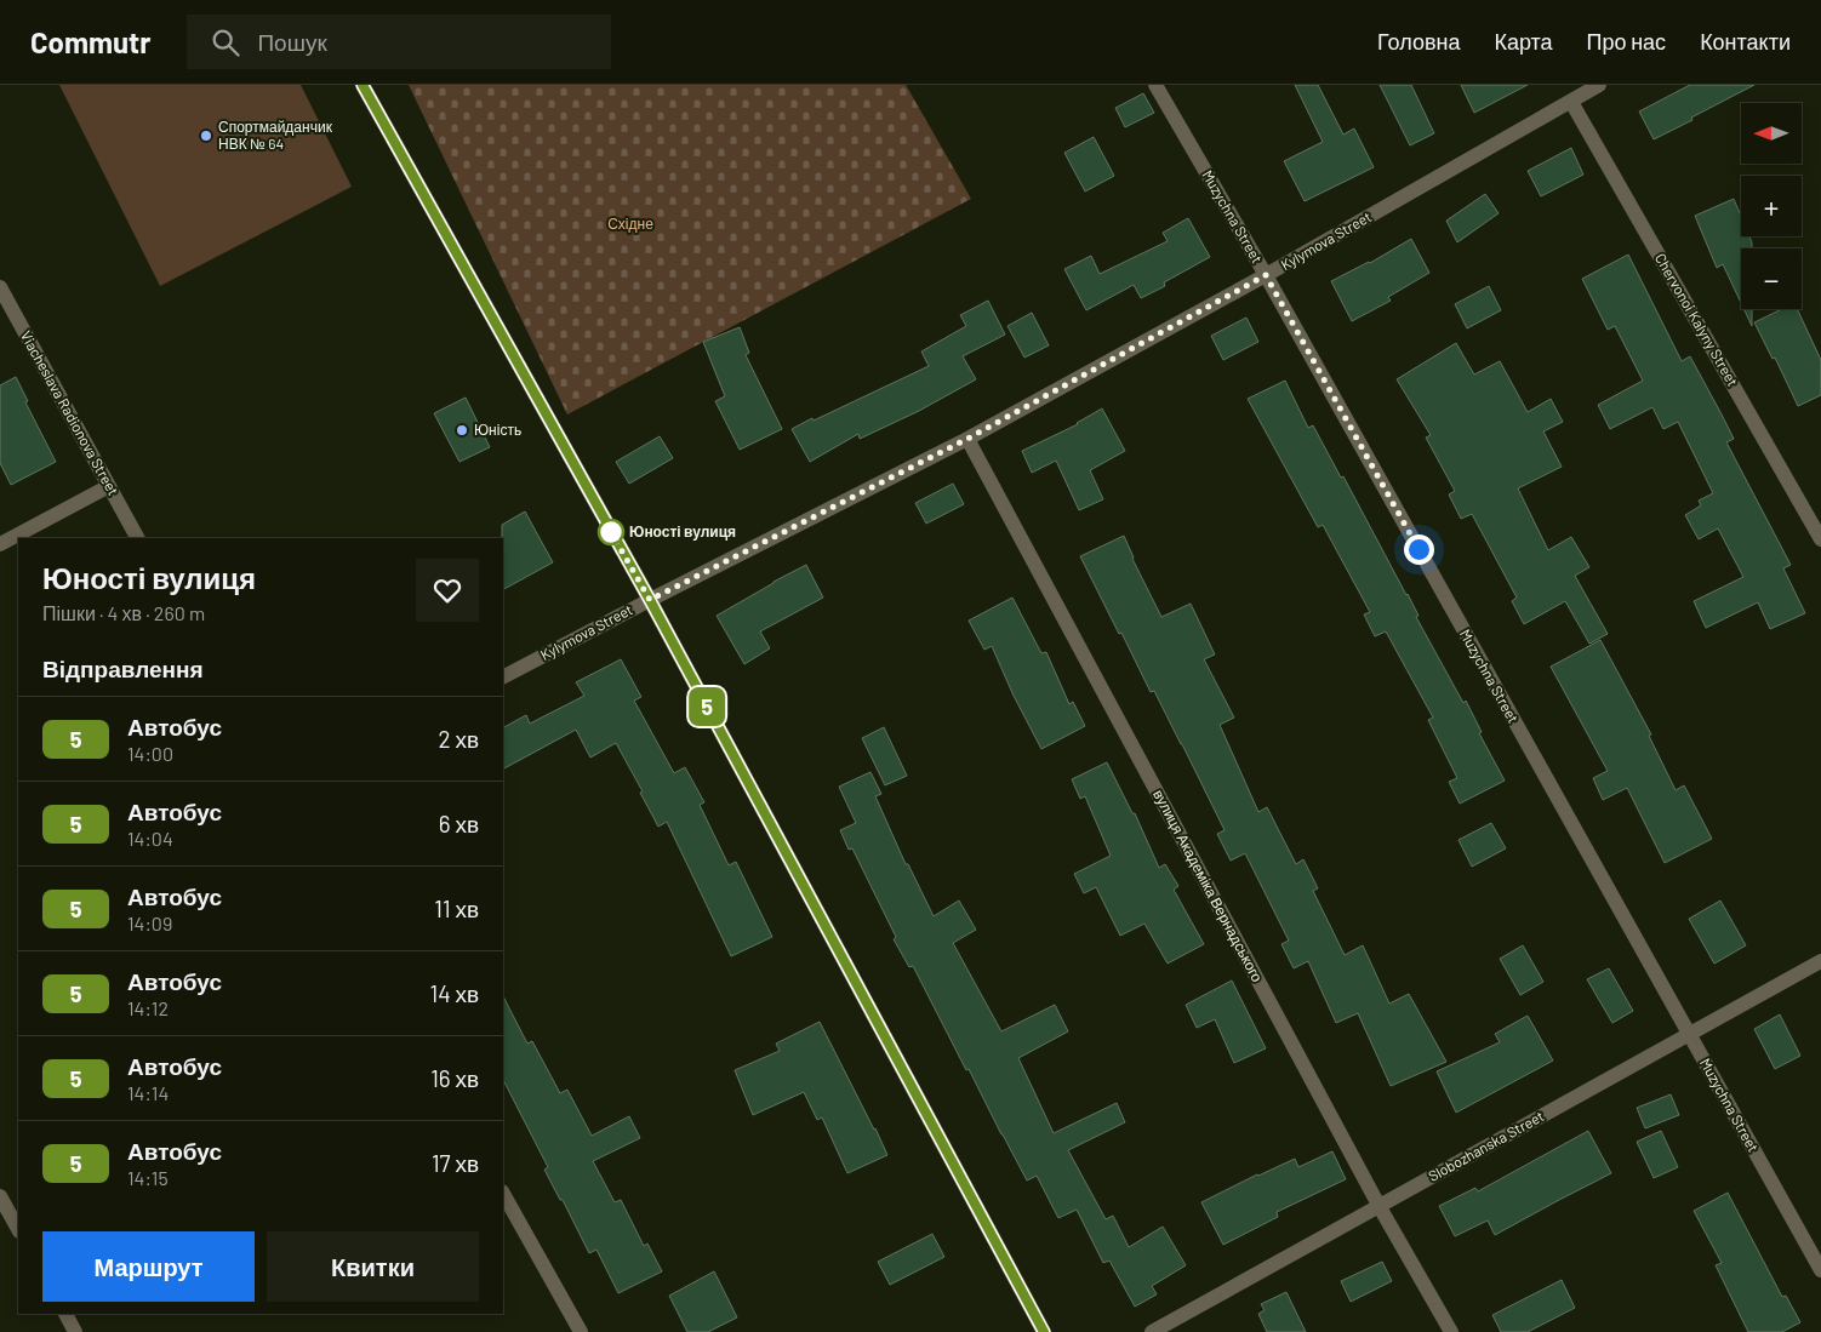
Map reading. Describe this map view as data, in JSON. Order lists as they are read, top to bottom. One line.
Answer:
{"streets":{"street":["Muzychna Street","Kylymova Street","Chervonoi Kalyny Street","Viacheslava Radionova Street","вулиця Академіка Вернадського","Slobozhanska Street"]},"crossings":[["Muzychna Street","Kylymova Street"],["Muzychna Street","Slobozhanska Street"],["Kylymova Street","Chervonoi Kalyny Street"],["Kylymova Street","вулиця Академіка Вернадського"],["вулиця Академіка Вернадського","Slobozhanska Street"]],"parks":["Східне"],"places":["Спортмайданчик НВК № 64","Юність","Юності вулиця"],"lines":["bus line 5"],"north":"left","page":{"header":"Commutr","search":"Пошук","nav":["Головна","Карта","Про нас","Контакти"],"on_map":"5","map_buttons":["+","−"],"heading":[["Юності вулиця","Пішки · 4 хв · 260 m"],"Відправлення"],"list":[{"mark":"5","name":"Автобус","note":"14:00","value":"2 хв"},{"mark":"5","name":"Автобус","note":"14:04","value":"6 хв"},{"mark":"5","name":"Автобус","note":"14:09","value":"11 хв"},{"mark":"5","name":"Автобус","note":"14:12","value":"14 хв"},{"mark":"5","name":"Автобус","note":"14:14","value":"16 хв"},{"mark":"5","name":"Автобус","note":"14:15","value":"17 хв"}],"buttons":["Маршрут","Квитки"]}}
